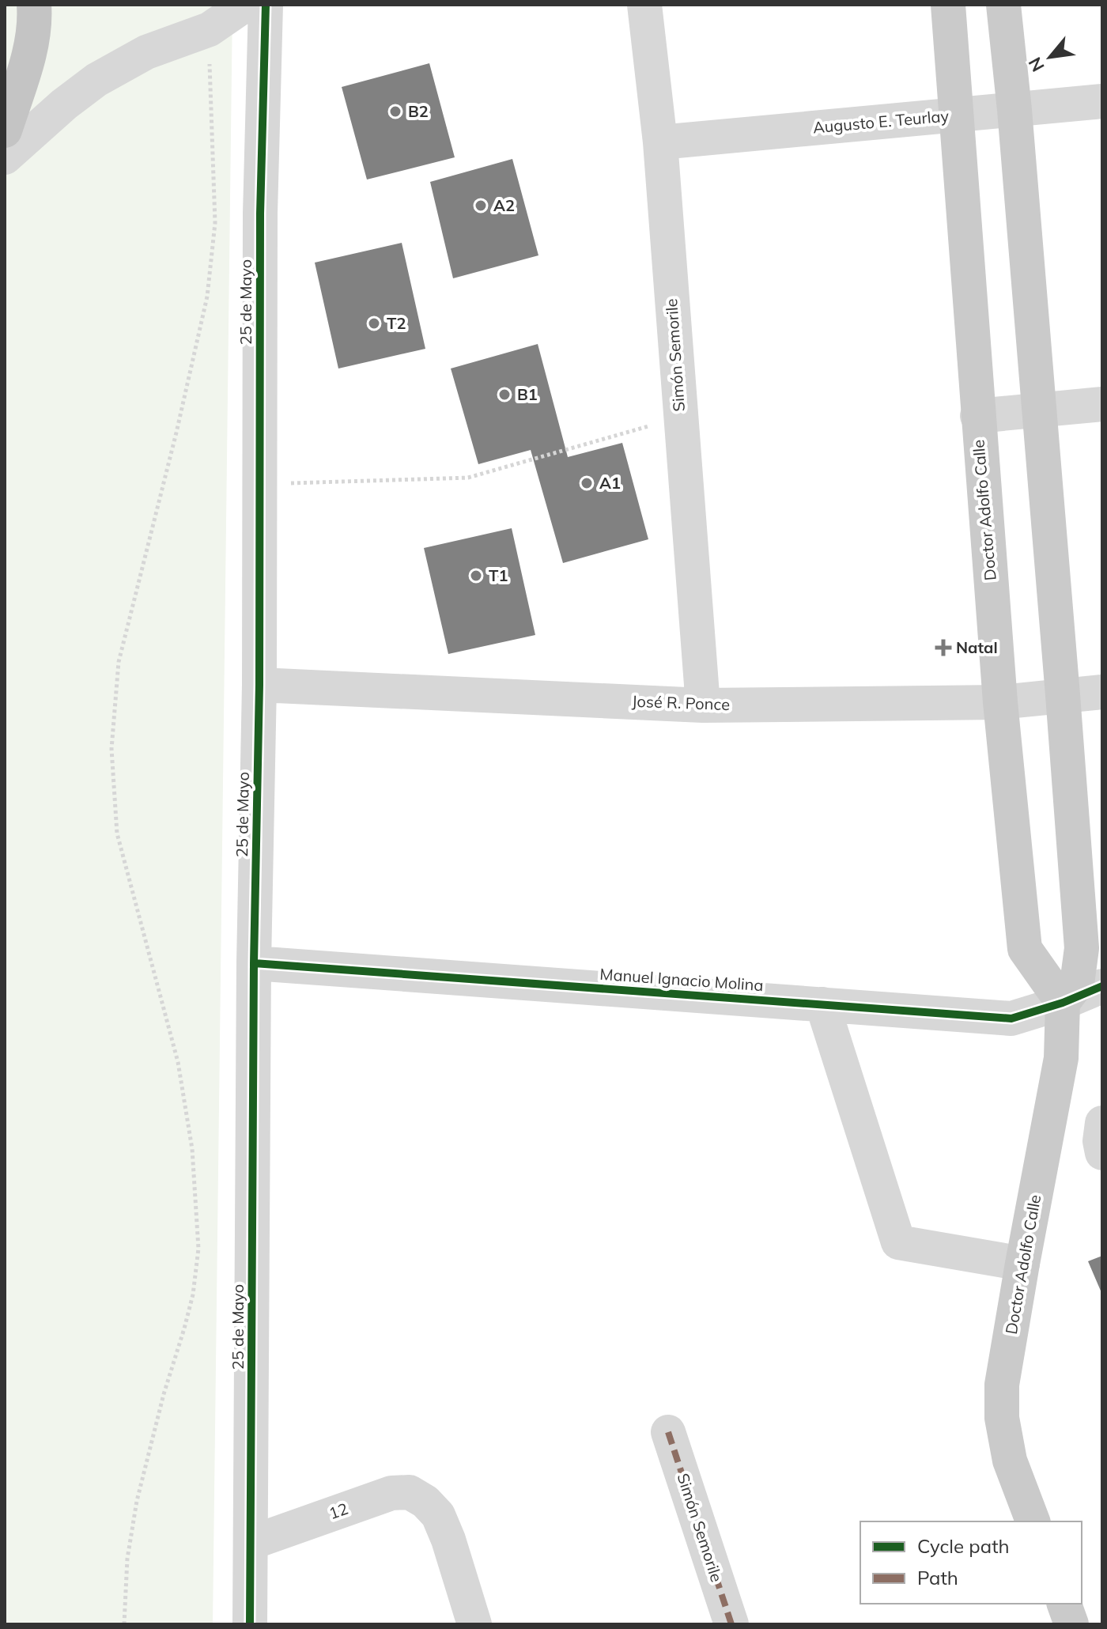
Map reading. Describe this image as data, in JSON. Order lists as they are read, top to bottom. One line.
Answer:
{"streets":{"main road":["Doctor Adolfo Calle"],"street":["Augusto E. Teurlay","25 de Mayo","Simón Semorile","José R. Ponce","Manuel Ignacio Molina","12"]},"crossings":[["Augusto E. Teurlay","Simón Semorile"],["Augusto E. Teurlay","Doctor Adolfo Calle"],["25 de Mayo","José R. Ponce"],["25 de Mayo","Manuel Ignacio Molina"],["25 de Mayo","12"],["Simón Semorile","José R. Ponce"],["Doctor Adolfo Calle","José R. Ponce"],["Doctor Adolfo Calle","Manuel Ignacio Molina"]],"places":{"other":["B2","A2","T2","B1","A1","T1"],"health":["Natal"]},"legend":["Cycle path","Path"],"north":"bottom left"}
